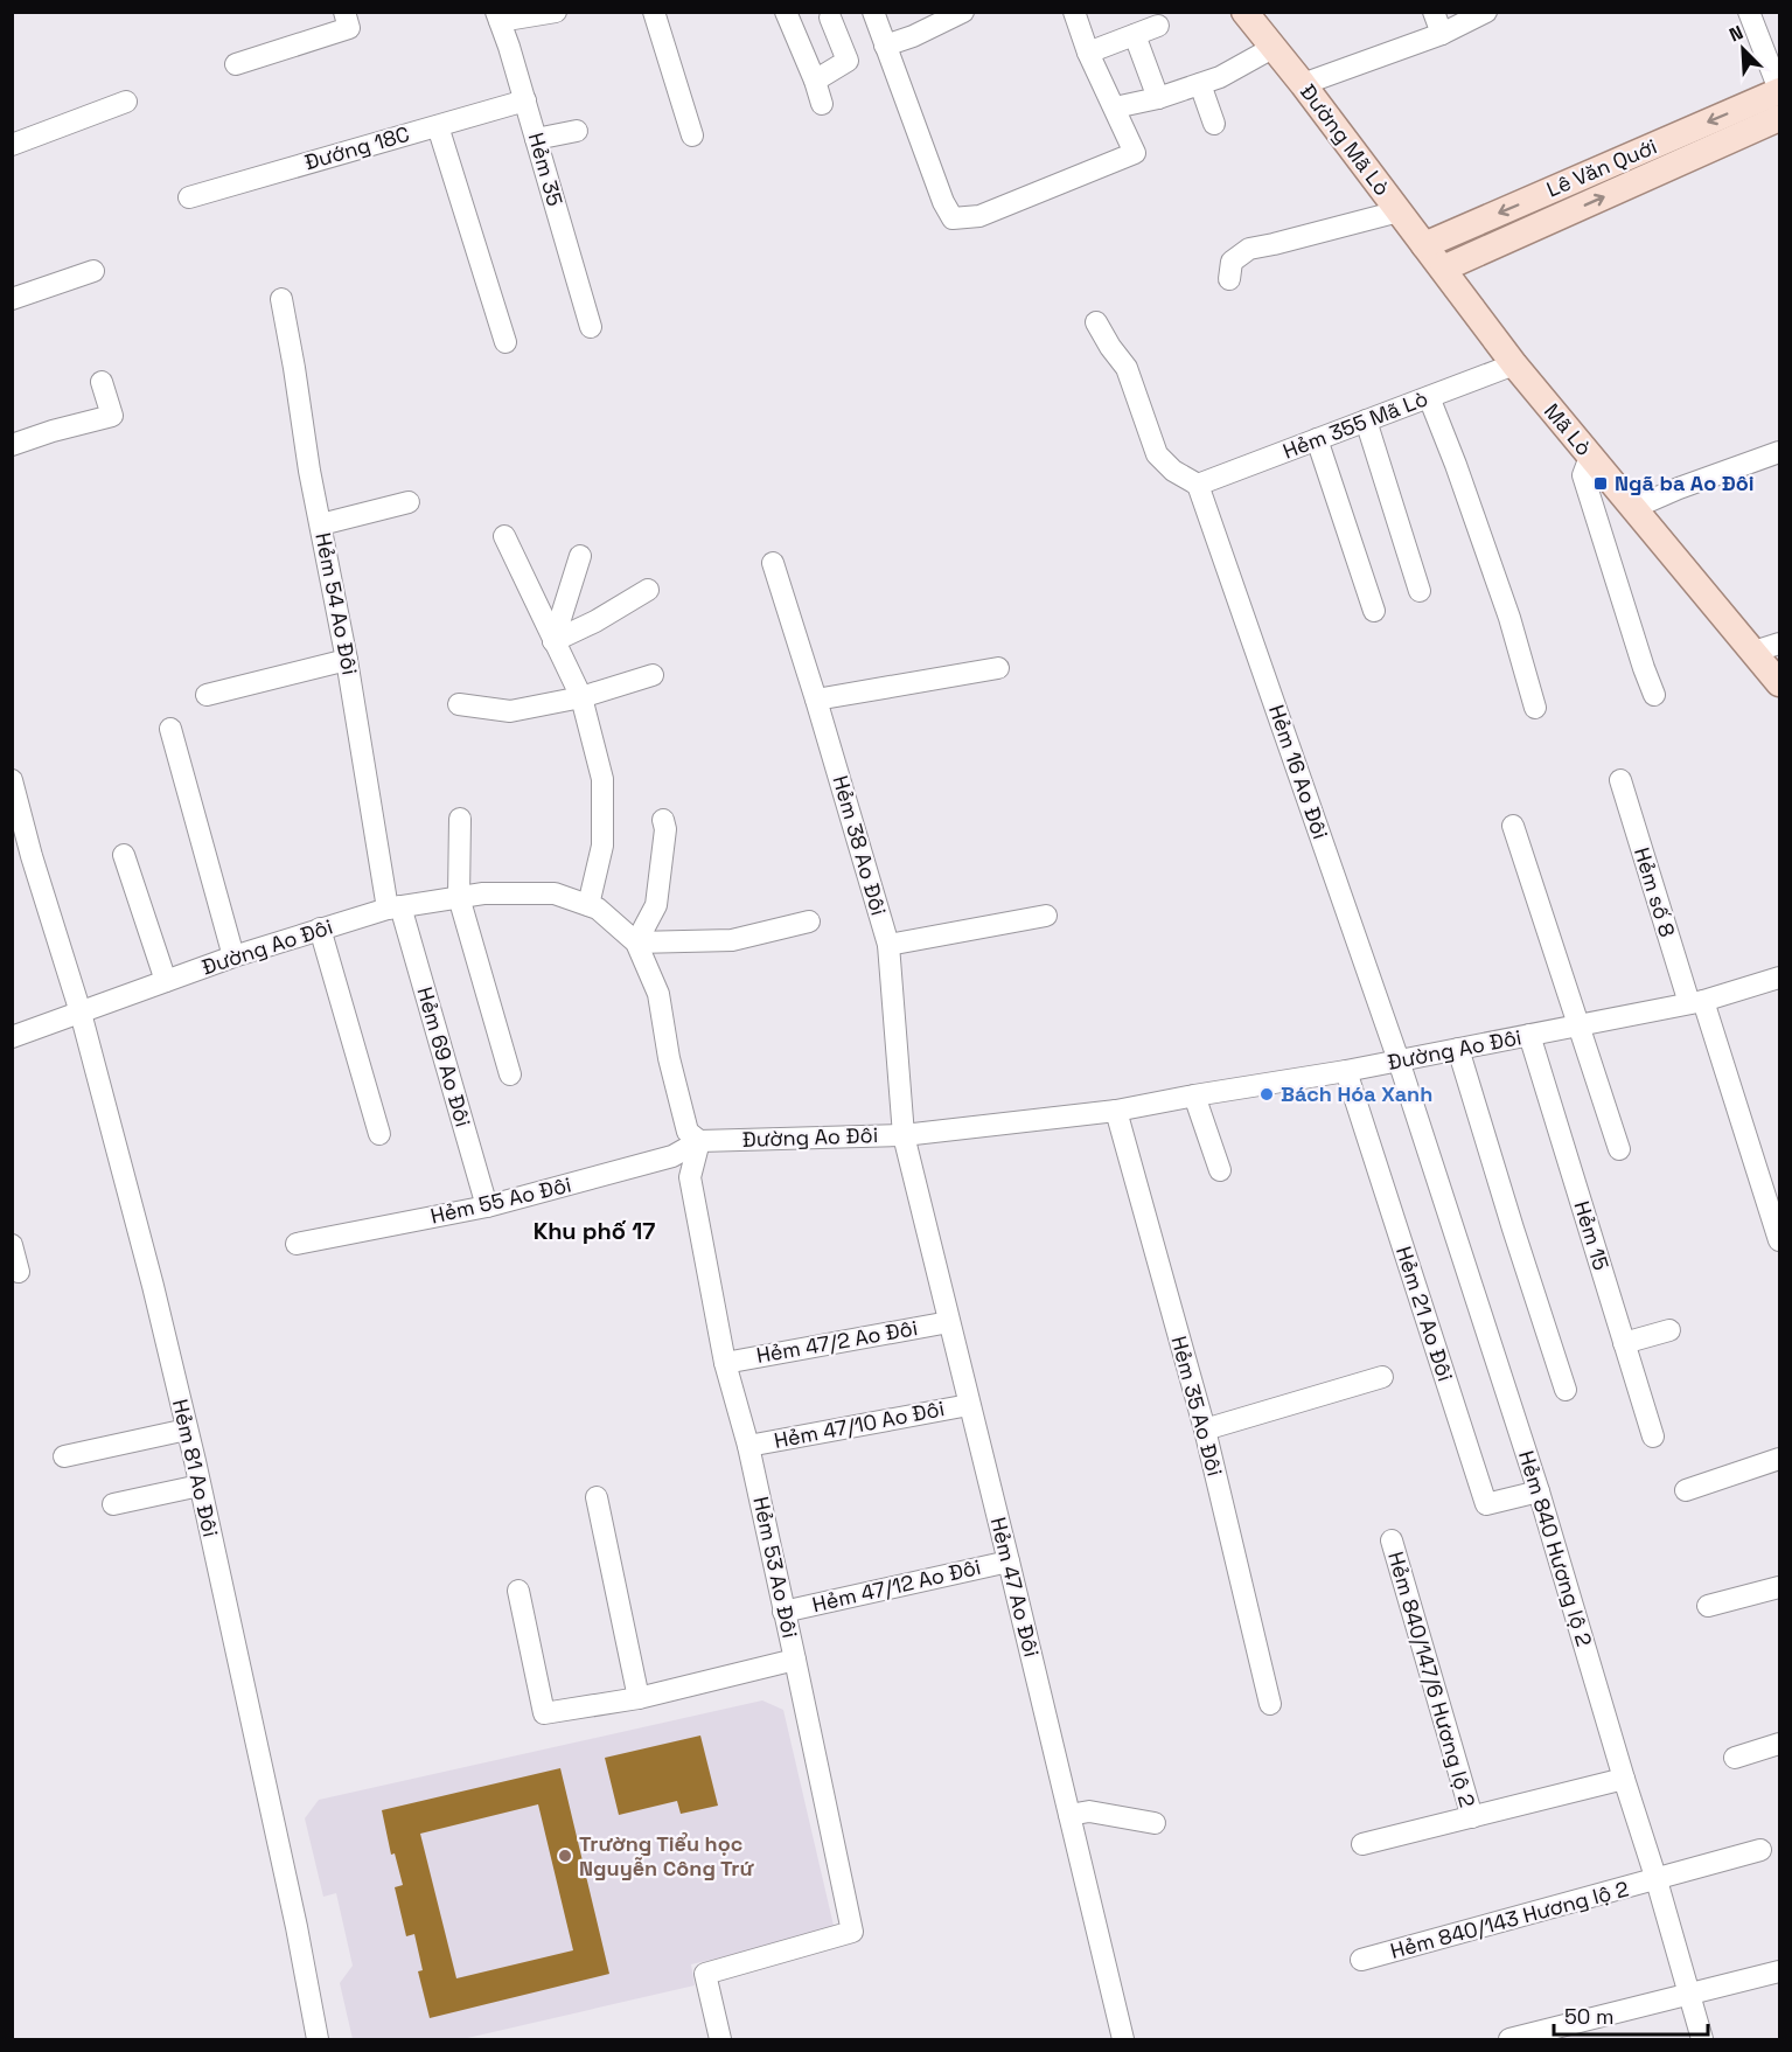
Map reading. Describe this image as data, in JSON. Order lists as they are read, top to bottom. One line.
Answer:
{"streets":{"main road":["Đường Mã Lò","Lê Văn Quới","Mã Lò"],"street":["Đướng 18C","Hẻm 35","Hẻm 355 Mã Lò","Hẻm 54 Ao Đôi","Hẻm 16 Ao Đôi","Hẻm 38 Ao Đôi","Hẻm số 8","Đường Ao Đôi","Hẻm 69 Ao Đôi","Hẻm 55 Ao Đôi","Hẻm 15","Hẻm 21 Ao Đôi","Hẻm 47/2 Ao Đôi","Hẻm 35 Ao Đôi","Hẻm 47/10 Ao Đôi","Hẻm 81 Ao Đôi","Hẻm 840 Hương lộ 2","Hẻm 53 Ao Đôi","Hẻm 47/12 Ao Đôi","Hẻm 47 Ao Đôi","Hẻm 840/147/6 Hương lộ 2","Hẻm 840/143 Hương lộ 2"]},"crossings":[["Đường Mã Lò","Lê Văn Quới"],["Đường Mã Lò","Mã Lò"],["Đướng 18C","Hẻm 35"],["Lê Văn Quới","Mã Lò"],["Hẻm 355 Mã Lò","Mã Lò"],["Hẻm 355 Mã Lò","Hẻm 16 Ao Đôi"],["Hẻm 54 Ao Đôi","Đường Ao Đôi"],["Hẻm 54 Ao Đôi","Hẻm 69 Ao Đôi"],["Hẻm 16 Ao Đôi","Đường Ao Đôi"],["Hẻm 16 Ao Đôi","Hẻm 840 Hương lộ 2"],["Hẻm 38 Ao Đôi","Đường Ao Đôi"],["Hẻm 38 Ao Đôi","Hẻm 47 Ao Đôi"],["Hẻm số 8","Đường Ao Đôi"],["Đường Ao Đôi","Hẻm 69 Ao Đôi"],["Đường Ao Đôi","Hẻm 55 Ao Đôi"],["Đường Ao Đôi","Hẻm 15"],["Đường Ao Đôi","Hẻm 21 Ao Đôi"],["Đường Ao Đôi","Hẻm 35 Ao Đôi"],["Đường Ao Đôi","Hẻm 81 Ao Đôi"],["Đường Ao Đôi","Hẻm 840 Hương lộ 2"],["Đường Ao Đôi","Hẻm 53 Ao Đôi"],["Đường Ao Đôi","Hẻm 47 Ao Đôi"],["Hẻm 69 Ao Đôi","Hẻm 55 Ao Đôi"],["Hẻm 55 Ao Đôi","Hẻm 53 Ao Đôi"],["Hẻm 21 Ao Đôi","Hẻm 840 Hương lộ 2"],["Hẻm 47/2 Ao Đôi","Hẻm 53 Ao Đôi"],["Hẻm 47/2 Ao Đôi","Hẻm 47 Ao Đôi"],["Hẻm 47/10 Ao Đôi","Hẻm 53 Ao Đôi"],["Hẻm 47/10 Ao Đôi","Hẻm 47 Ao Đôi"],["Hẻm 840 Hương lộ 2","Hẻm 840/143 Hương lộ 2"],["Hẻm 53 Ao Đôi","Hẻm 47/12 Ao Đôi"],["Hẻm 47/12 Ao Đôi","Hẻm 47 Ao Đôi"]],"districts":["Khu phố 17"],"places":{"transit":["Ngã ba Ao Đôi"],"other":["Bách Hóa Xanh","Trường Tiểu học Nguyễn Công Trứ"]},"scale_bar":"50 m","north":"top left"}
